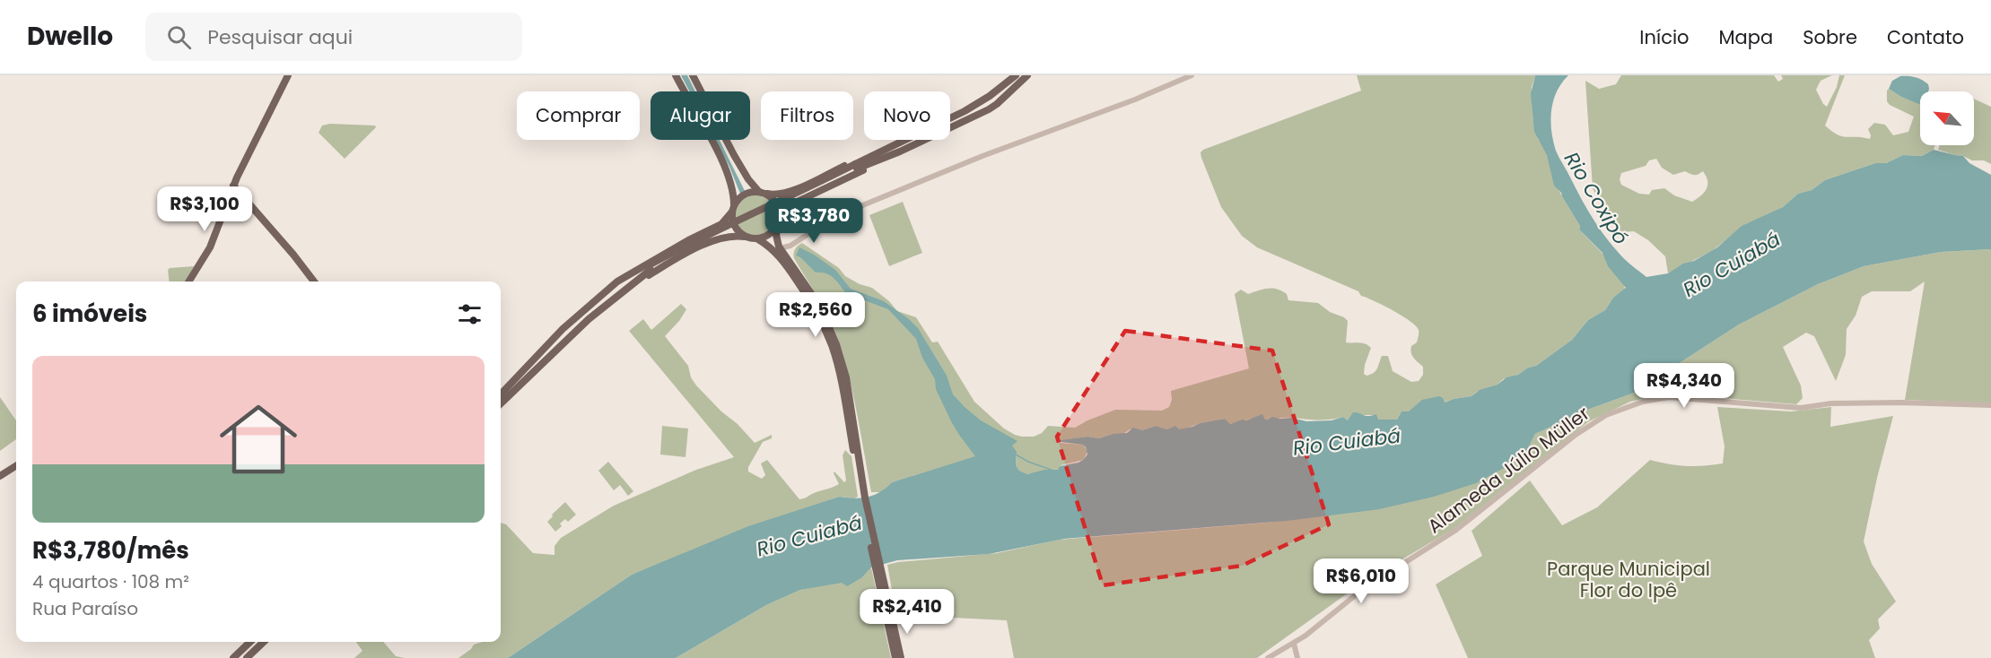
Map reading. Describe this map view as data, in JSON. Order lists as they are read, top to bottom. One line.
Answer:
{"streets":{"street":["Alameda Júlio Müller"]},"water":["Rio Coxipó","Rio Cuiabá"],"parks":["Parque Municipal Flor do Ipê"],"north":"top left","page":{"header":"Dwello","search":"Pesquisar aqui","nav":["Início","Mapa","Sobre","Contato"],"chip":["Comprar","Alugar","Filtros","Novo"],"price":["R$3,100","R$3,780","R$2,560","R$4,340","R$6,010","R$2,410"],"heading":"6 imóveis","list":[{"name":"R$3,780/mês","note":"4 quartos · 108 m² · Rua Paraíso"}]}}
